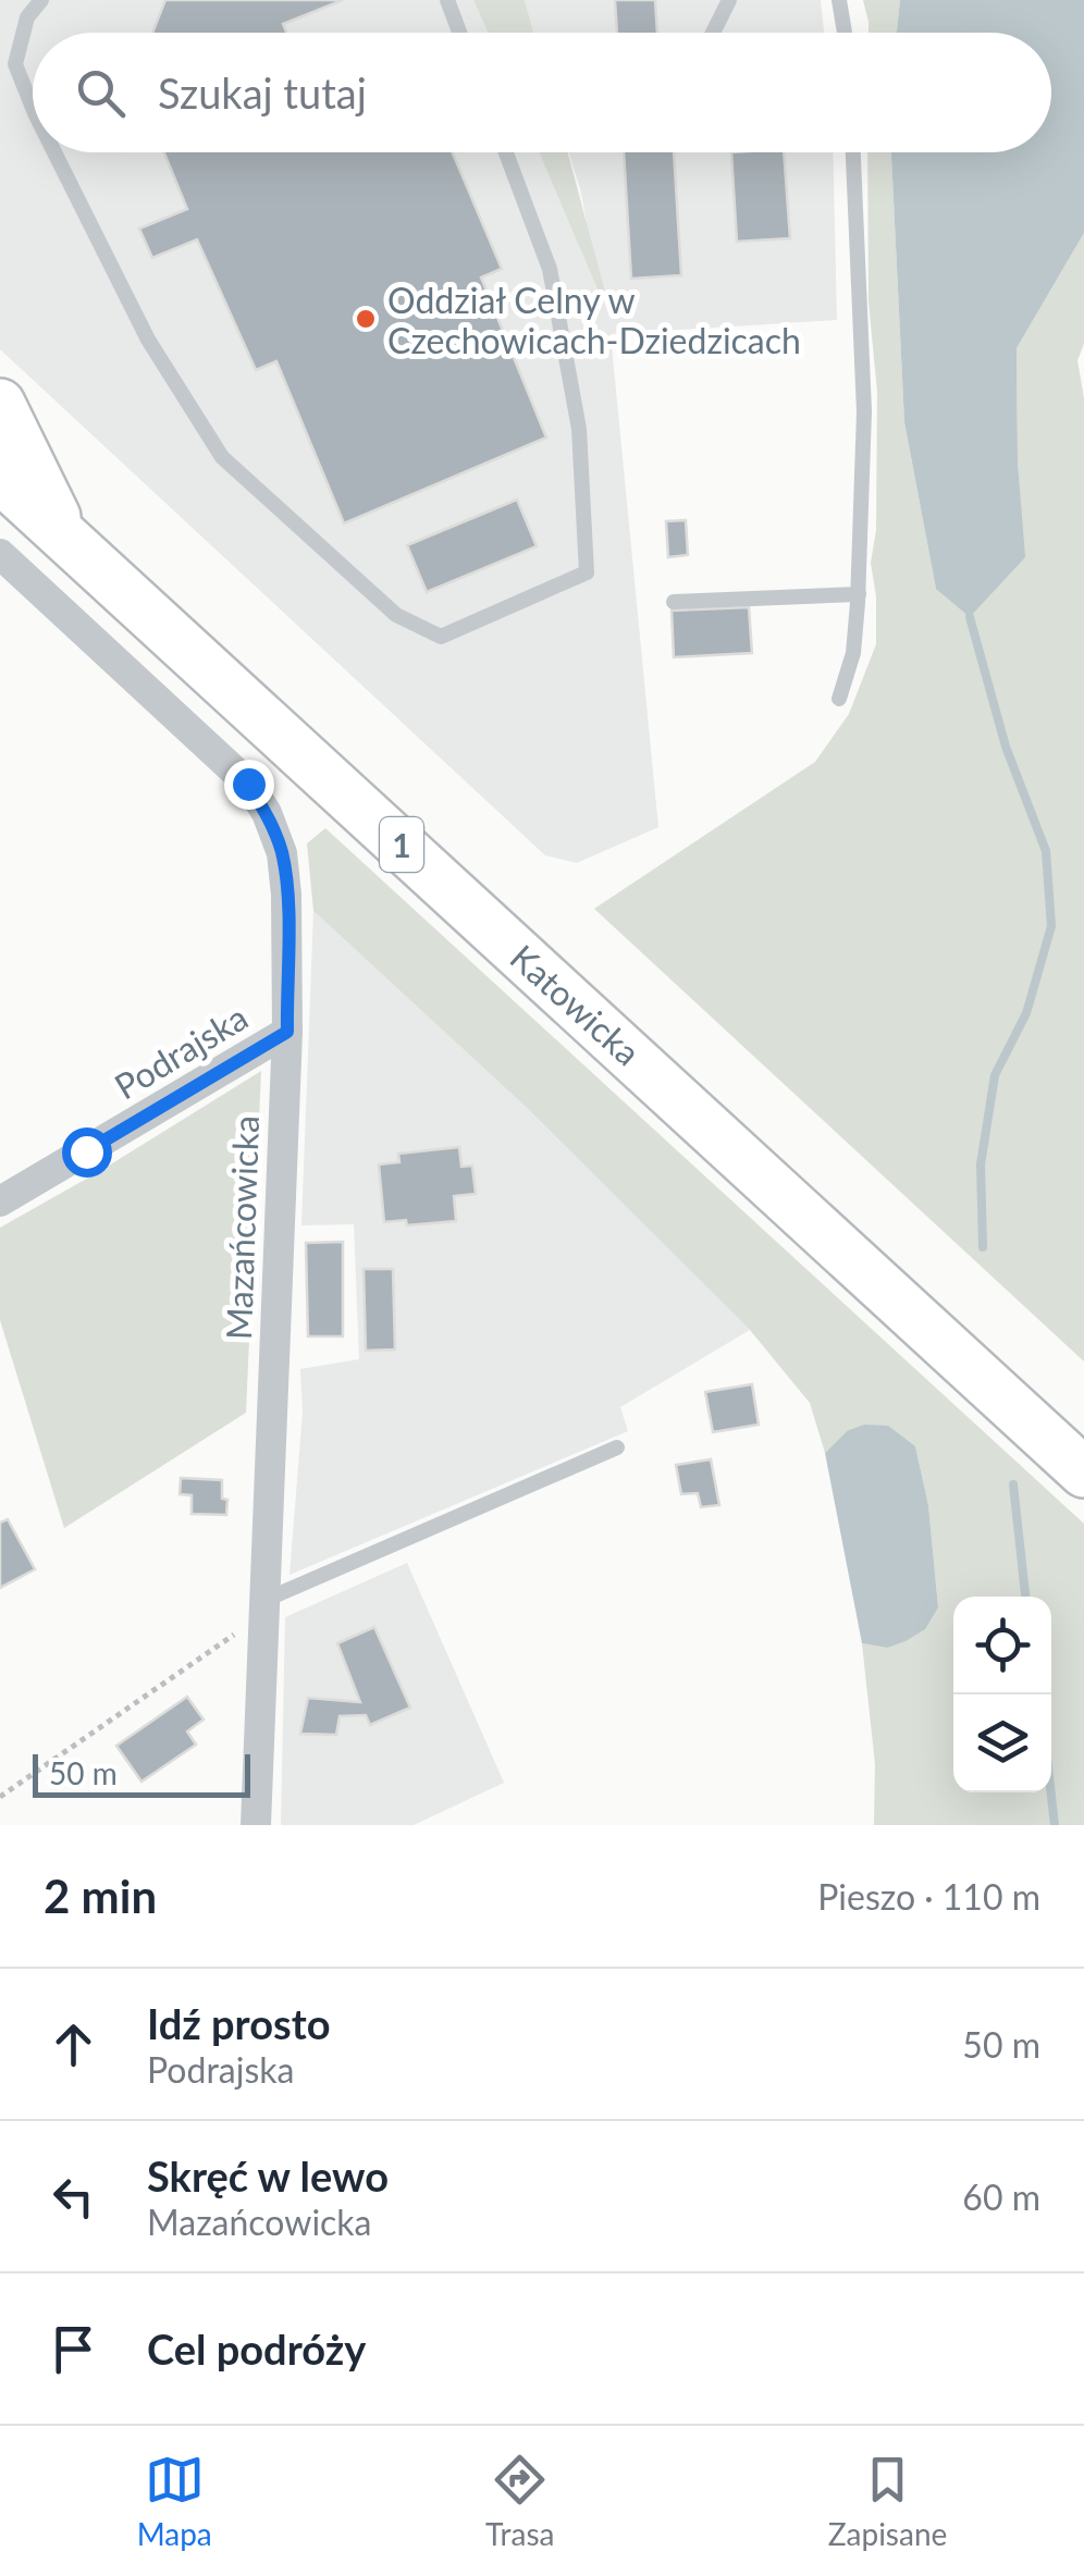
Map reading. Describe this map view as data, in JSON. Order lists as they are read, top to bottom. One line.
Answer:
{"streets":{"main road":["1","Katowicka"],"street":["Podrajska","Mazańcowicka"]},"crossings":[["Podrajska","Mazańcowicka"]],"places":["Oddział Celny w Czechowicach-Dziedzicach"],"scale_bar":"50 m","page":{"search":"Szukaj tutaj","scale":"50 m","heading":["2 min","Pieszo · 110 m"],"list":[["Idź prosto","Podrajska","50 m"],["Skręć w lewo","Mazańcowicka","60 m"],"Cel podróży"],"nav":["Mapa","Trasa","Zapisane"]}}
